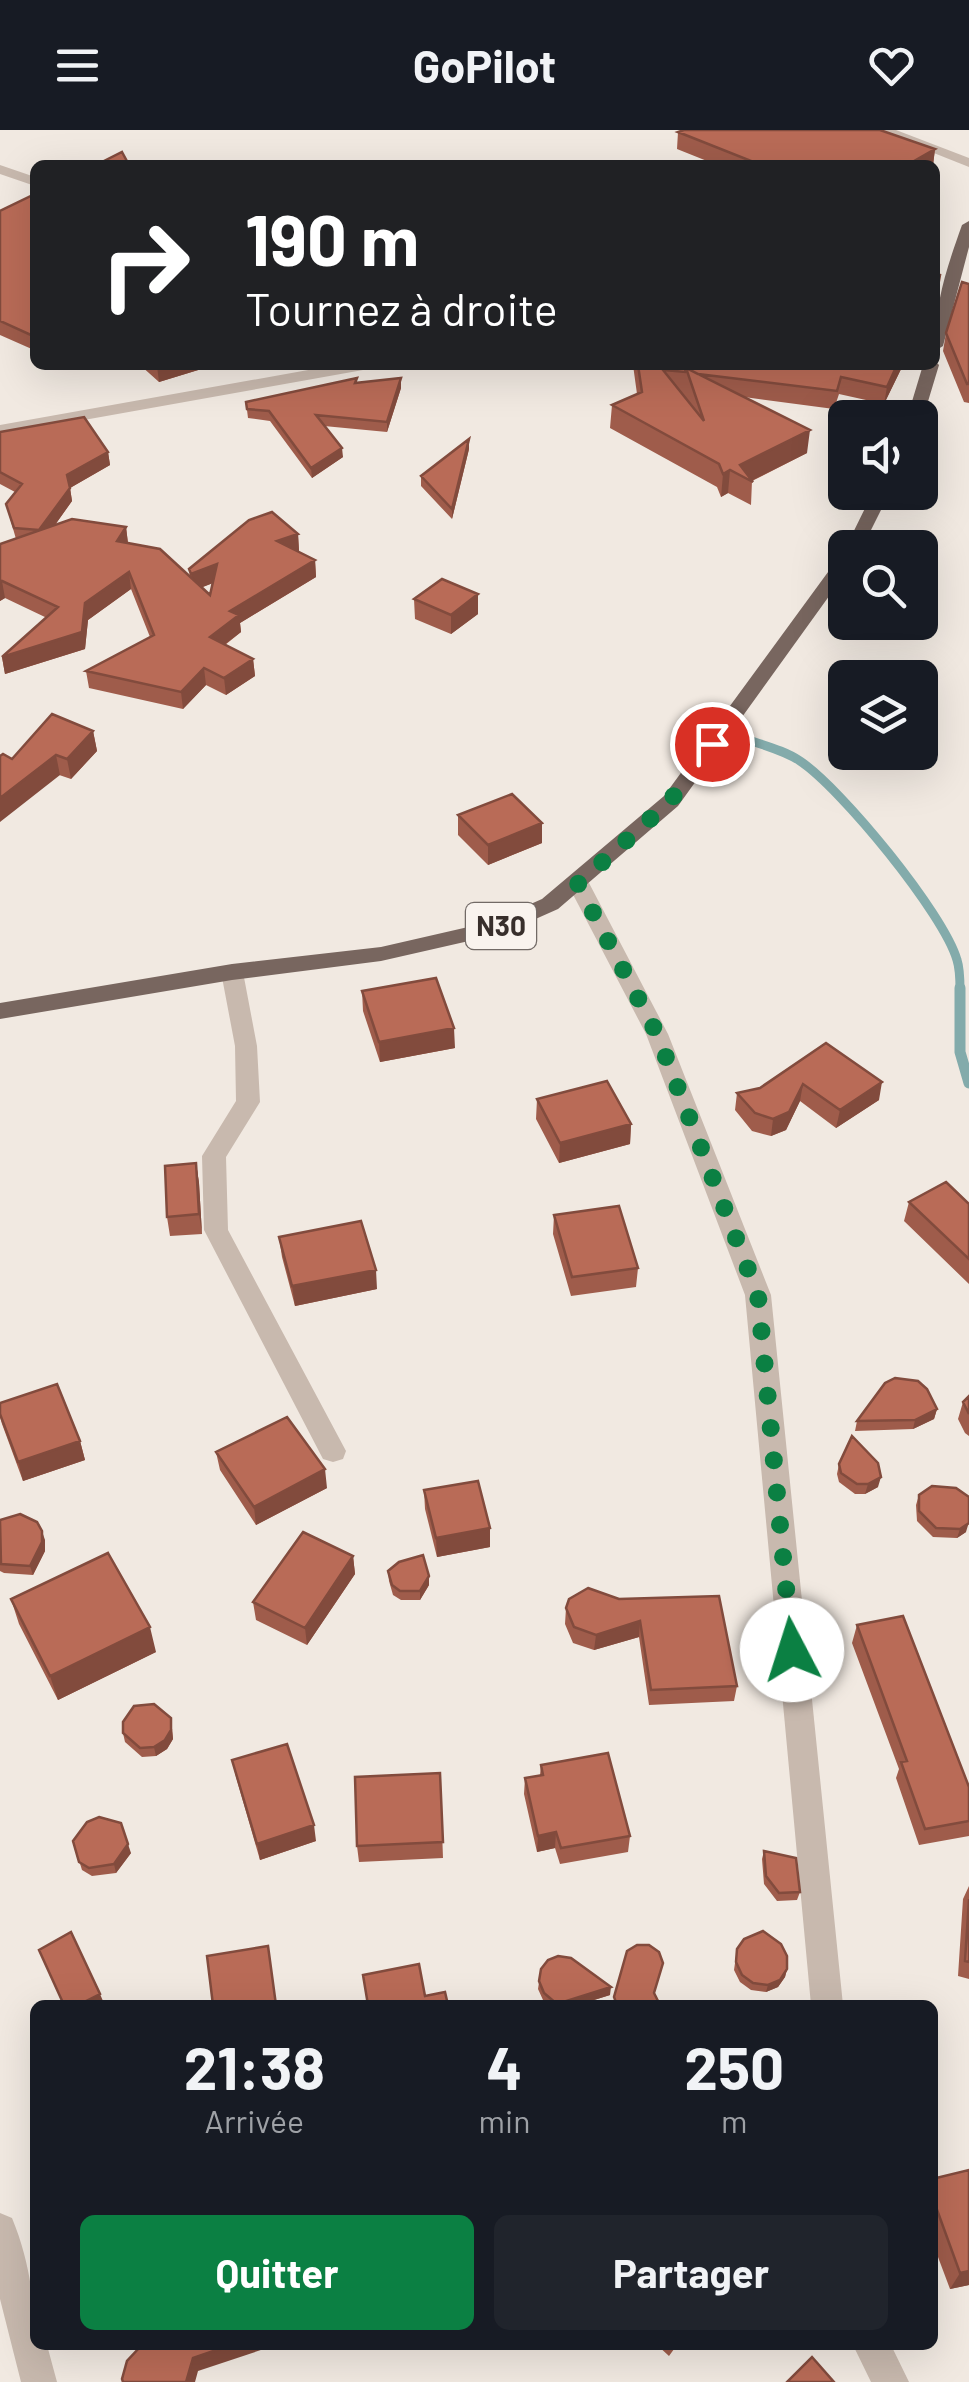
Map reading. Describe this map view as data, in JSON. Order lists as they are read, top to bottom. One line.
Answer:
{"streets":{"main road":["N30"]},"page":{"header":"GoPilot","turn":["190 m","Tournez à droite"],"eta":["21:38","Arrivée","4","min","250","m"],"buttons":["Quitter","Partager"]}}
